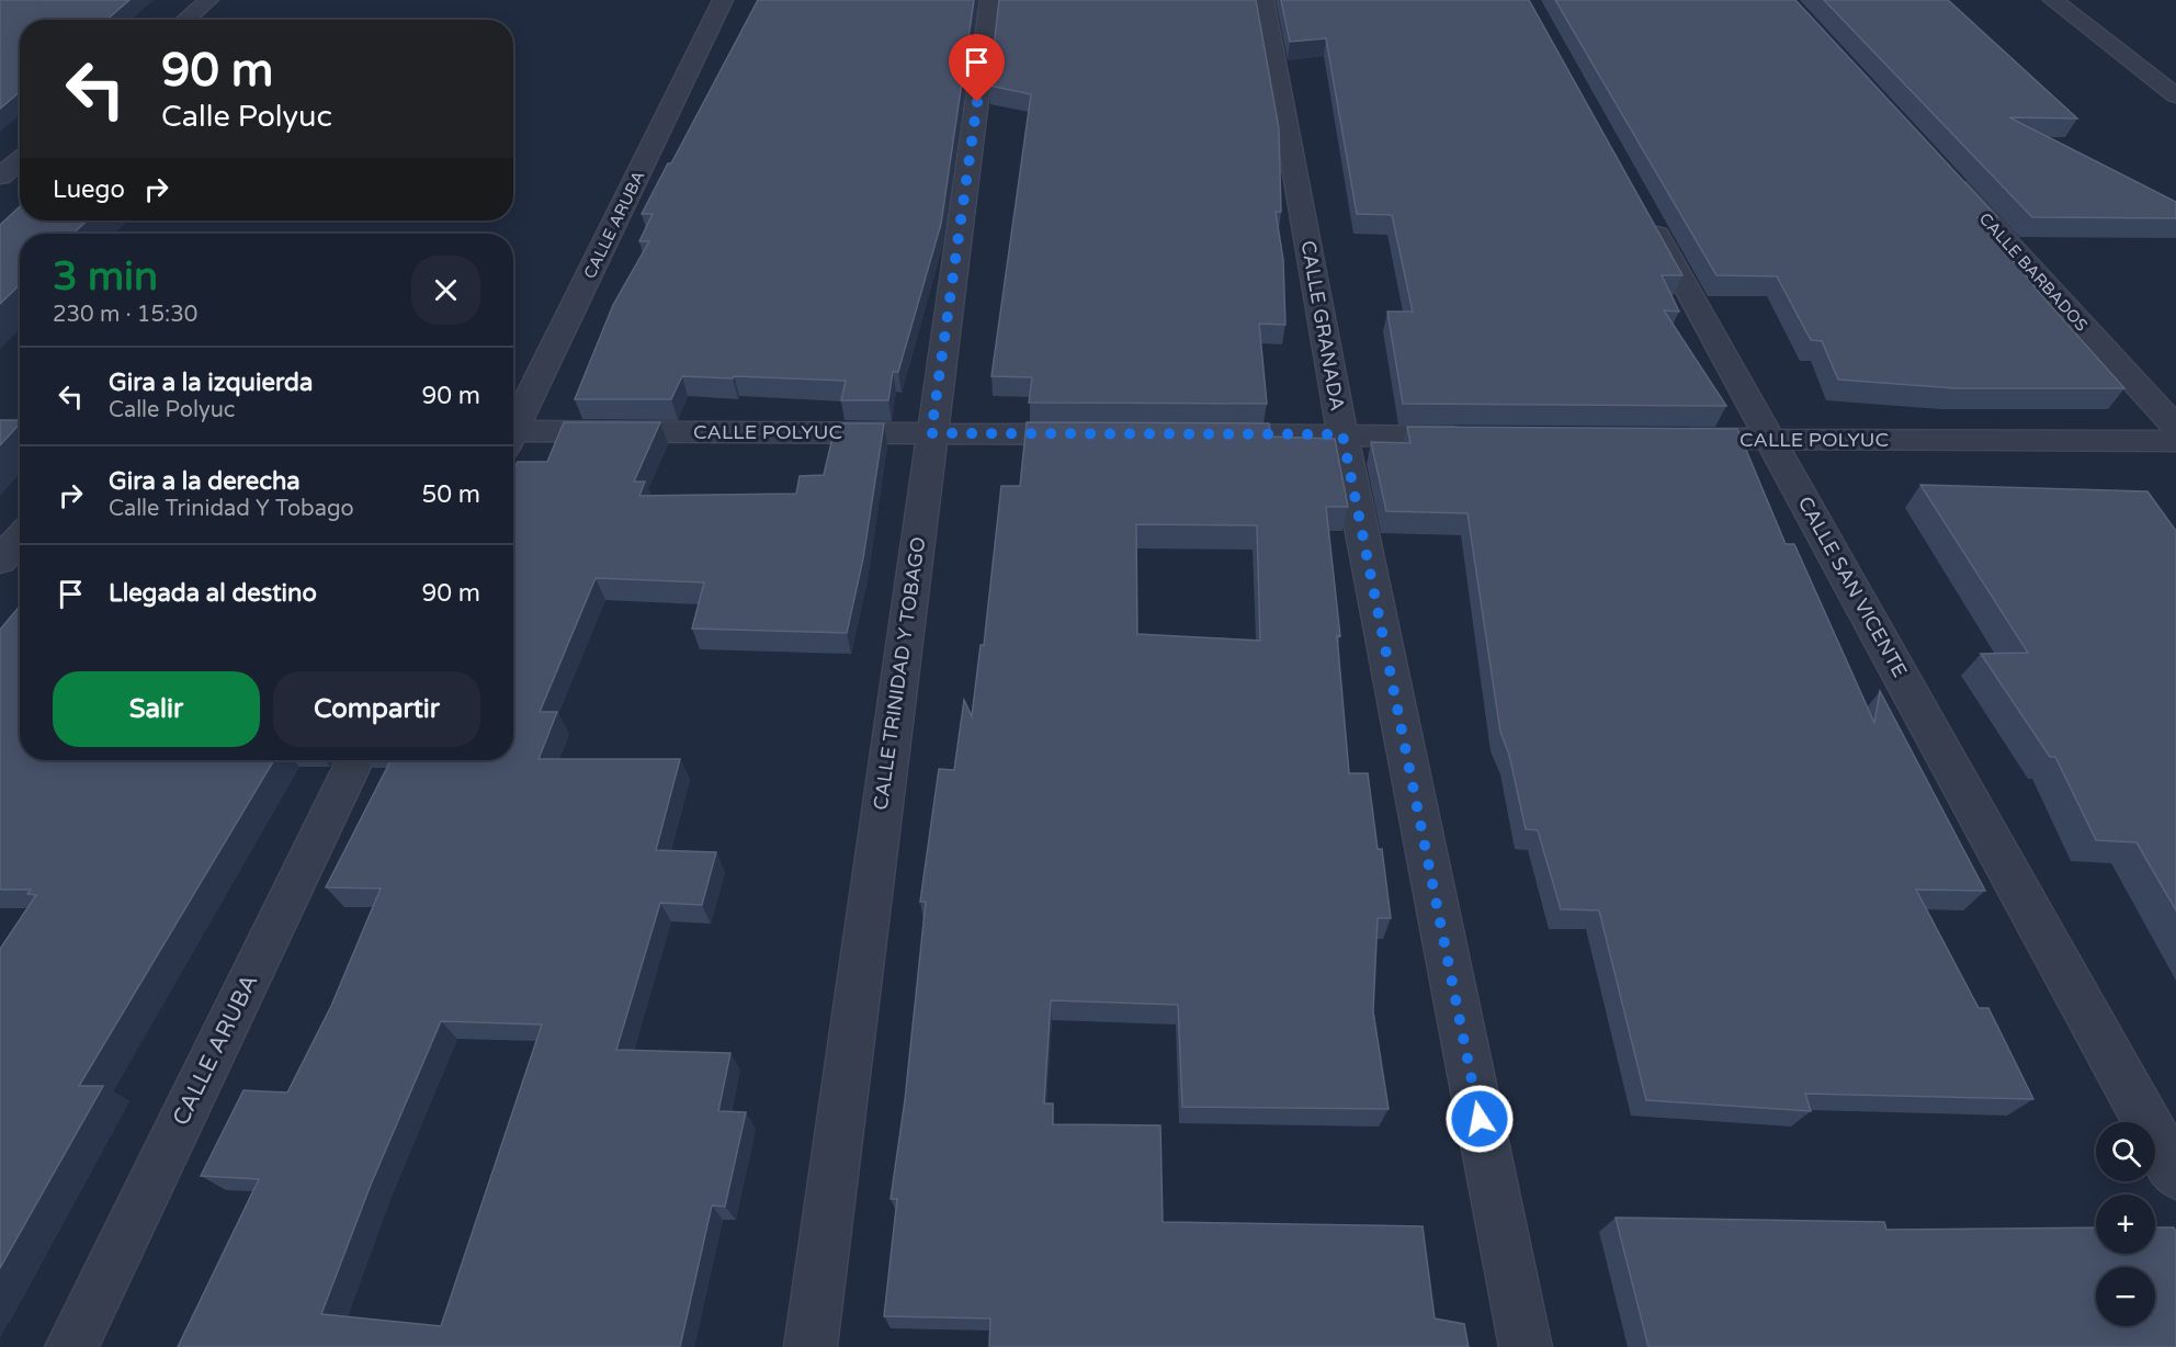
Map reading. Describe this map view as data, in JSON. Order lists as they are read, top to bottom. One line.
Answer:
{"streets":{"street":["CALLE ARUBA","CALLE BARBADOS","CALLE GRANADA","CALLE POLYUC","CALLE SAN VICENTE","CALLE TRINIDAD Y TOBAGO"]},"crossings":[["CALLE POLYUC","CALLE SAN VICENTE"],["CALLE POLYUC","CALLE TRINIDAD Y TOBAGO"]],"page":{"turn":["90 m","Calle Polyuc"],"then":"Luego","heading":["3 min","230 m · 15:30"],"list":[{"name":"Gira a la izquierda","note":"Calle Polyuc","value":"90 m"},{"name":"Gira a la derecha","note":"Calle Trinidad Y Tobago","value":"50 m"},{"name":"Llegada al destino","value":"90 m"}],"buttons":["Salir","Compartir"],"map_buttons":["+","−"]}}
